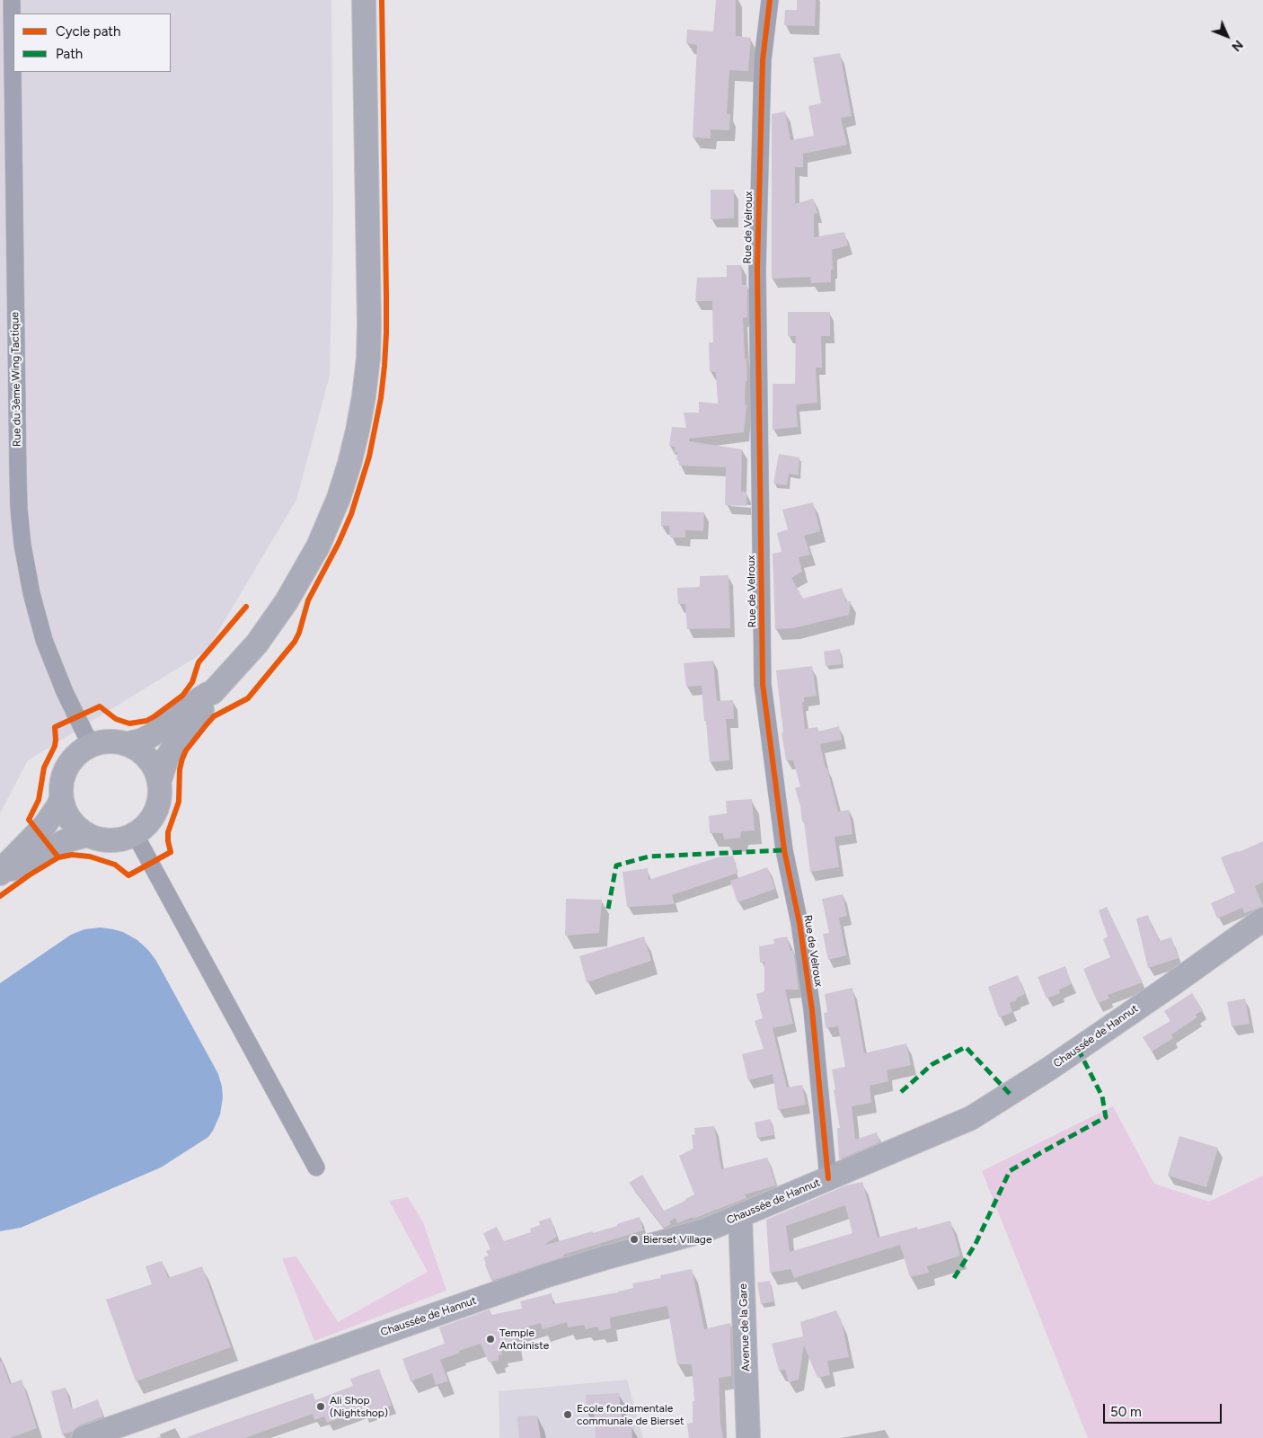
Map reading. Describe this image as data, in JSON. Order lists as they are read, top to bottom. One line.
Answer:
{"streets":{"street":["Rue de Velroux","Rue du 3ème Wing Tactique","Chaussée de Hannut","Avenue de la Gare"]},"crossings":[["Rue de Velroux","Chaussée de Hannut"],["Chaussée de Hannut","Avenue de la Gare"]],"places":["Bierset Village","Temple Antoiniste","Ali Shop (Nightshop)","Ecole fondamentale communale de Bierset"],"legend":["Cycle path","Path"],"scale_bar":"50 m","north":"bottom right"}
